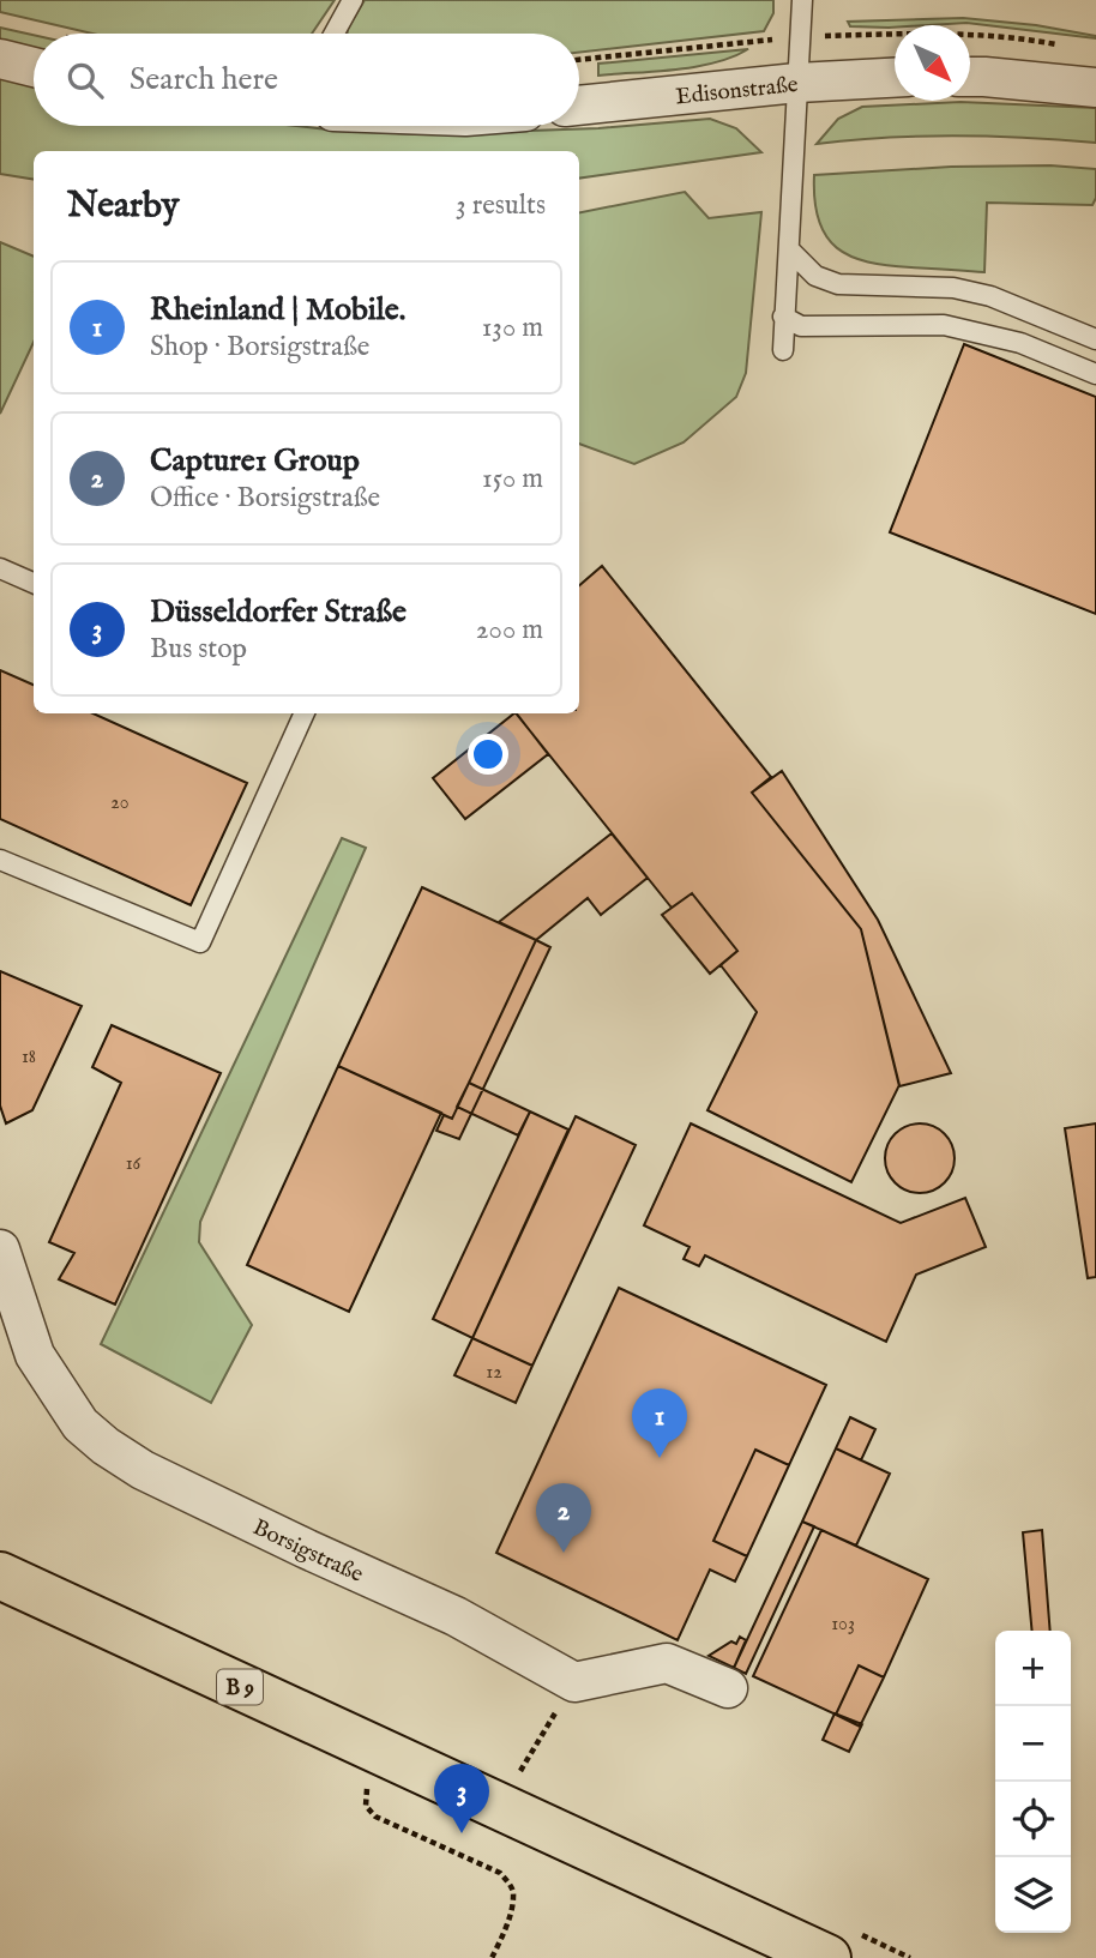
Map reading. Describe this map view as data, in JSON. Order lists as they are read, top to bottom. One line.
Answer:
{"streets":{"main road":["B 9"],"street":["Edisonstraße","Borsigstraße"]},"house_numbers":["20","18","16","12","103"],"north":"bottom right","page":{"search":"Search here","heading":["Nearby","3 results"],"list":[{"mark":"1","name":"Rheinland | Mobile.","note":"Shop · Borsigstraße","value":"130 m"},{"mark":"2","name":"Capture1 Group","note":"Office · Borsigstraße","value":"150 m"},{"mark":"3","name":"Düsseldorfer Straße","note":"Bus stop","value":"200 m"}],"pins":["1","2","3"],"map_buttons":["+","−"]}}
